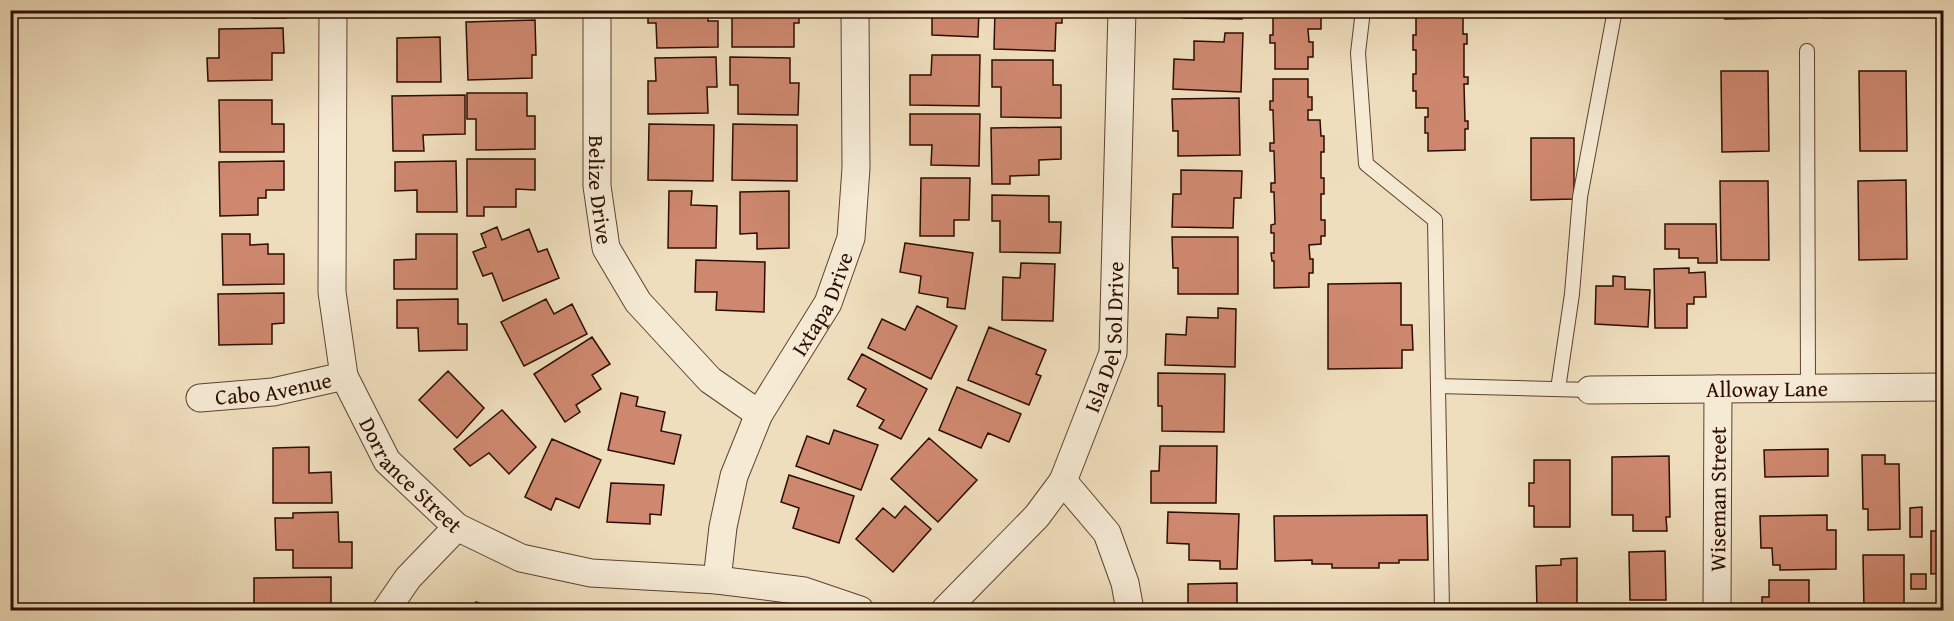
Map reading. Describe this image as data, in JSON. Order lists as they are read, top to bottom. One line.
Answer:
{"streets":{"street":["Belize Drive","Ixtapa Drive","Isla Del Sol Drive","Cabo Avenue","Alloway Lane","Dorrance Street","Wiseman Street"]},"crossings":[["Belize Drive","Ixtapa Drive"],["Ixtapa Drive","Dorrance Street"],["Cabo Avenue","Dorrance Street"],["Alloway Lane","Wiseman Street"]]}
